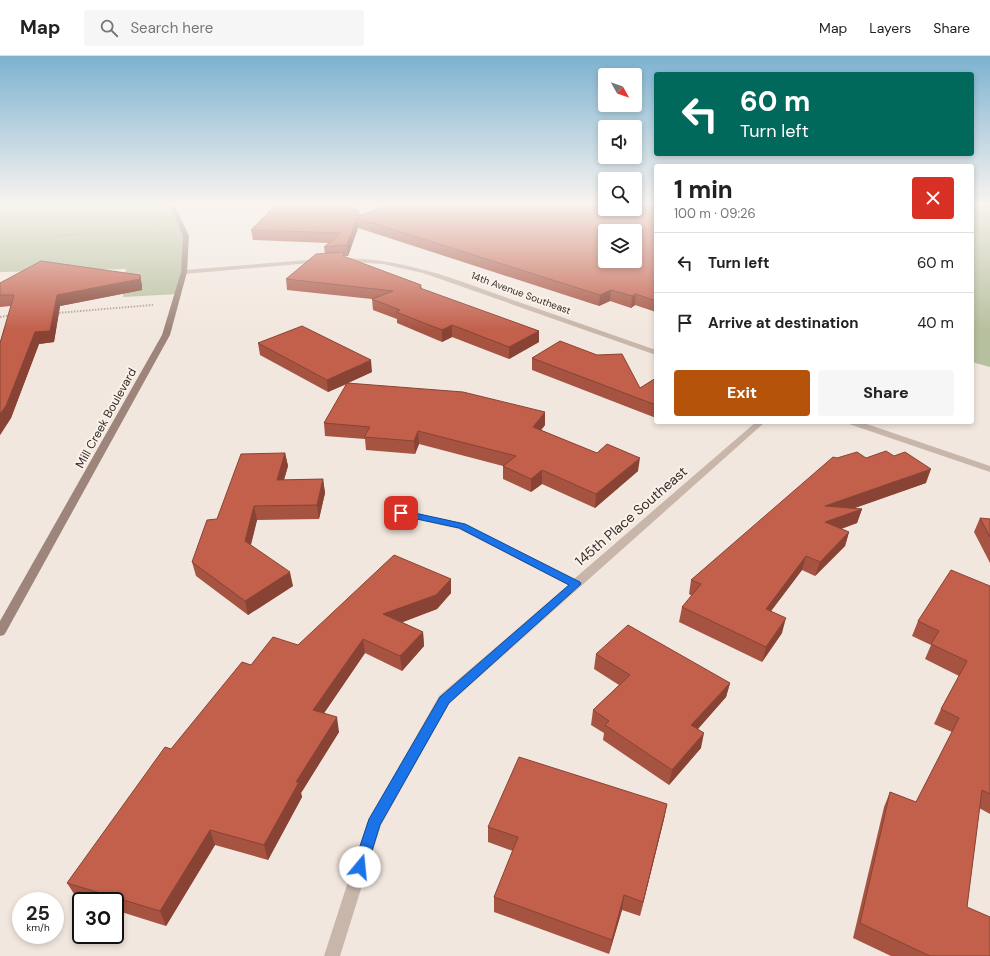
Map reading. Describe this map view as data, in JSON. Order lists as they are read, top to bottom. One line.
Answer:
{"streets":{"street":["14th Avenue Southeast","Mill Creek Boulevard","145th Place Southeast"]},"north":"bottom right","page":{"header":"Map","search":"Search here","nav":["Map","Layers","Share"],"turn":["60 m","Turn left"],"heading":["1 min","100 m · 09:26"],"list":[{"name":"Turn left","value":"60 m"},{"name":"Arrive at destination","value":"40 m"}],"buttons":["Exit","Share"],"speed":"25 km/h","limit":"30"}}
